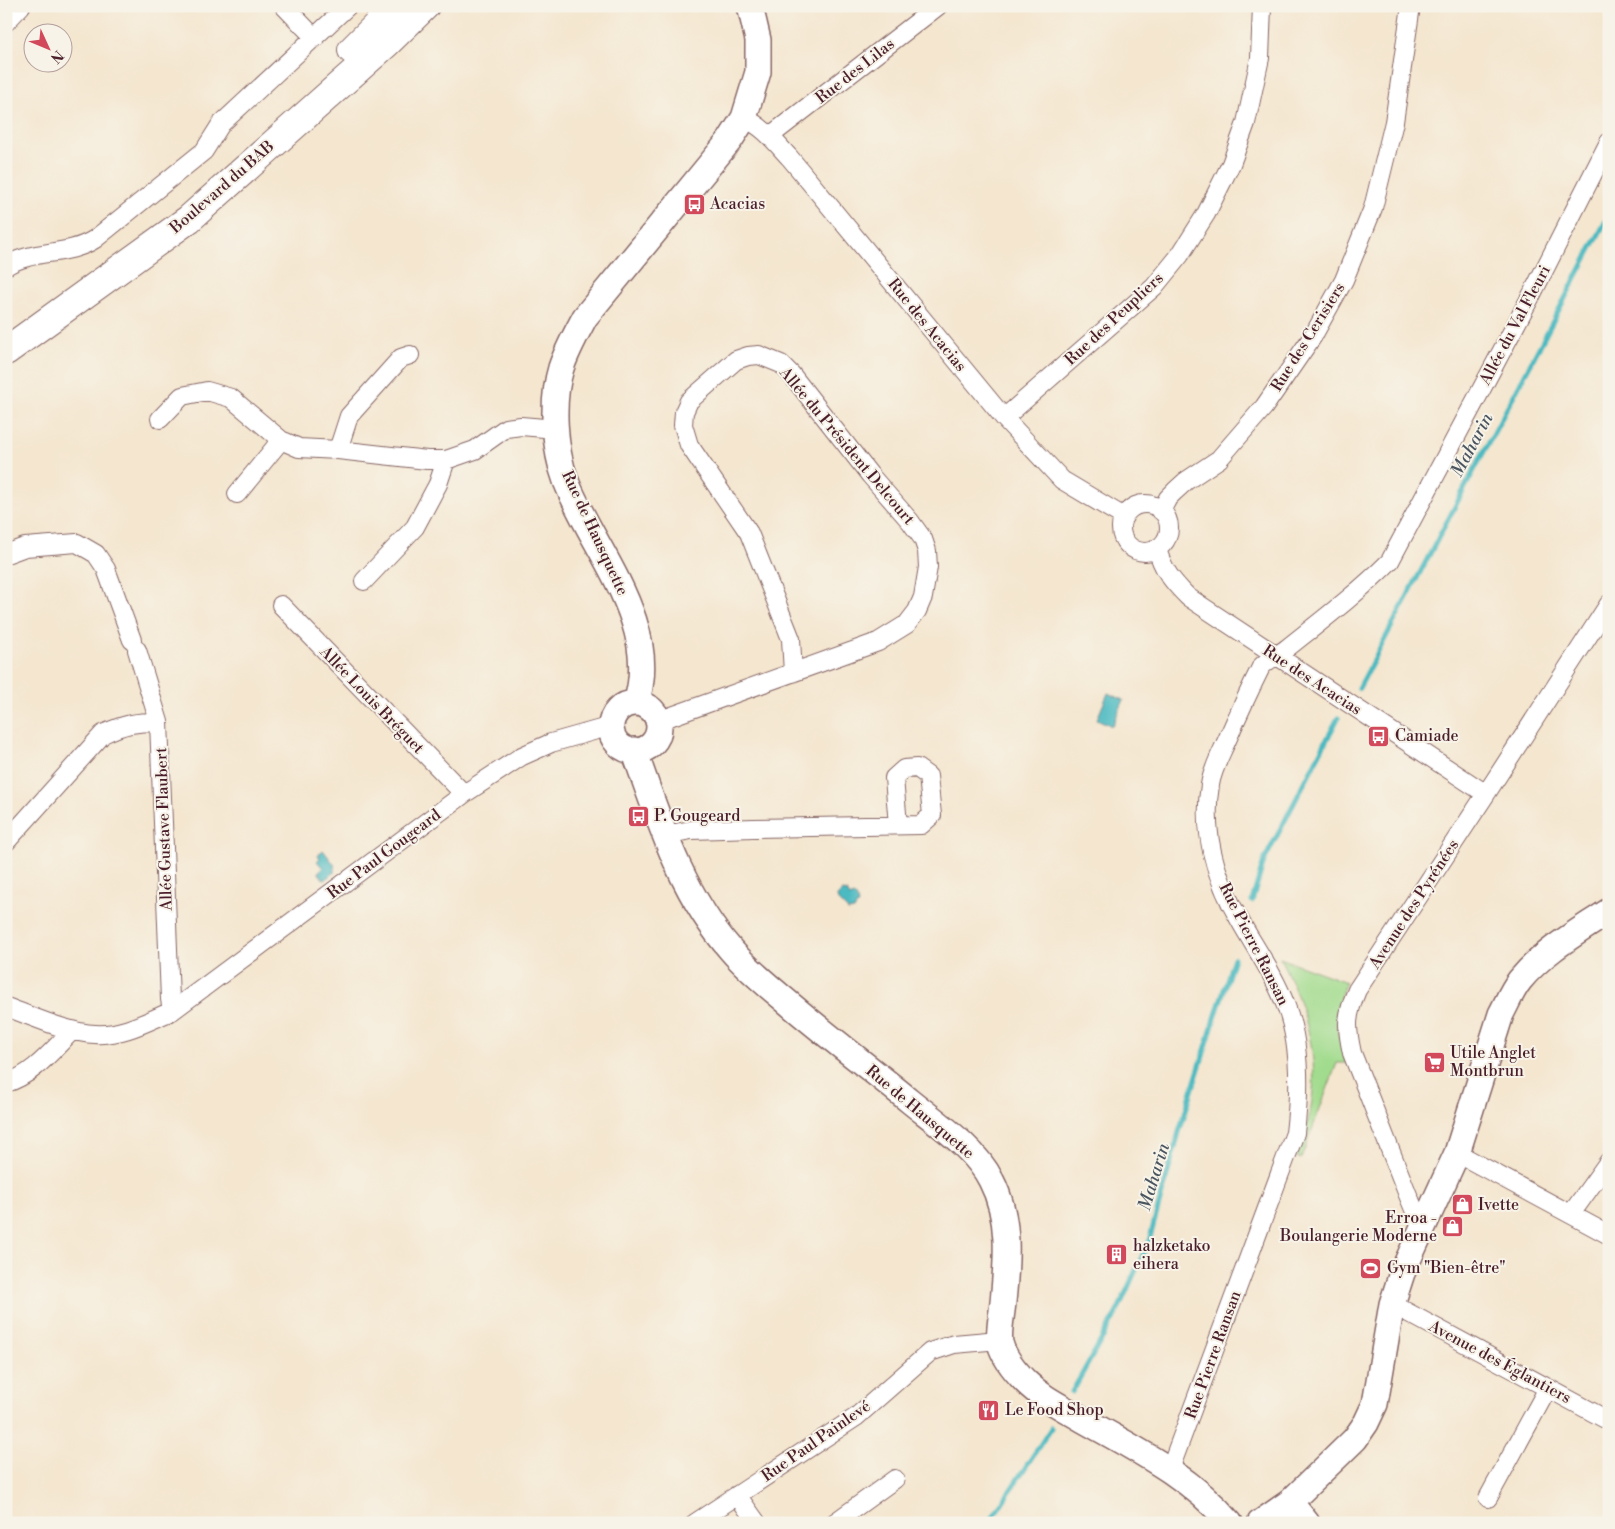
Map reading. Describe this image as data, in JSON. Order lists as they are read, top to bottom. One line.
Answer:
{"streets":{"main road":["Boulevard du BAB"],"street":["Rue des Lilas","Rue des Peupliers","Rue des Acacias","Allée du Val Fleuri","Rue des Cerisiers","Allée du Président Delcourt","Rue de Hausquette","Allée Louis Bréguet","Allée Gustave Flaubert","Rue Paul Gougeard","Avenue des Pyrénées","Rue Pierre Ransan","Avenue des Églantiers","Rue Paul Painlevé"]},"crossings":[["Rue des Lilas","Rue des Acacias"],["Rue des Peupliers","Rue des Acacias"],["Rue des Acacias","Allée du Val Fleuri"],["Rue des Acacias","Rue des Cerisiers"],["Rue des Acacias","Rue de Hausquette"],["Rue des Acacias","Avenue des Pyrénées"],["Rue des Acacias","Rue Pierre Ransan"],["Allée du Val Fleuri","Rue Pierre Ransan"],["Allée du Président Delcourt","Rue de Hausquette"],["Allée du Président Delcourt","Rue Paul Gougeard"],["Rue de Hausquette","Rue Paul Gougeard"],["Rue de Hausquette","Rue Paul Painlevé"],["Allée Louis Bréguet","Rue Paul Gougeard"],["Allée Gustave Flaubert","Rue Paul Gougeard"]],"water":["Maharin"],"places":{"bus stop":["Acacias","Camiade","P. Gougeard"],"supermarket":["Utile Anglet Montbrun"],"shop":["Ivette","Erroa - Boulangerie Moderne"],"building":["halzketako eihera"],"sports":["Gym \"Bien-être\""],"restaurant":["Le Food Shop"]},"north":"bottom right"}
